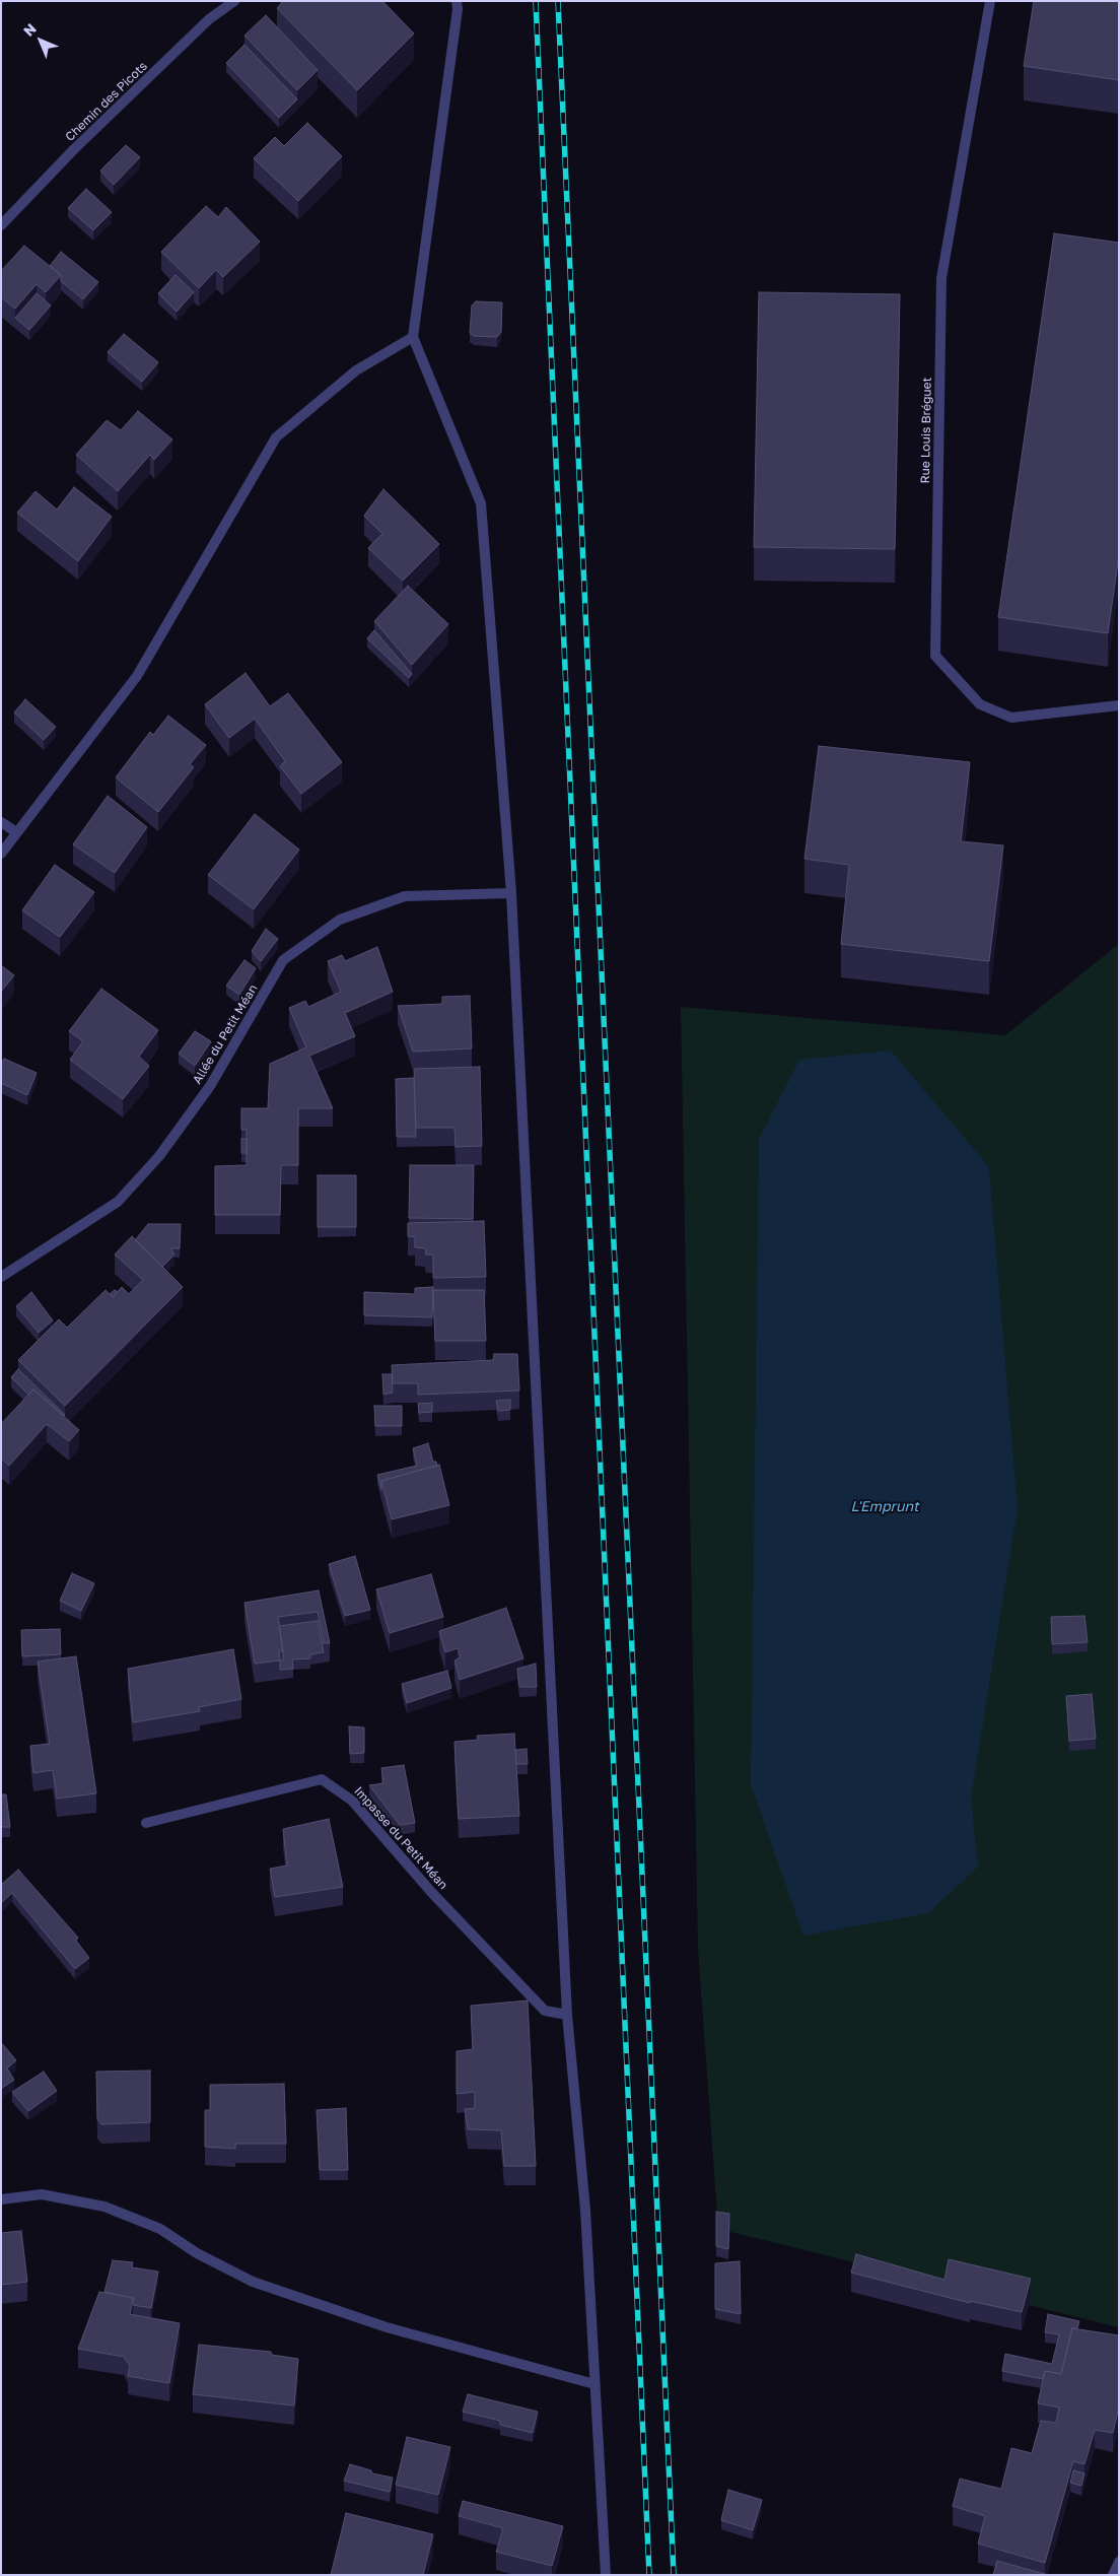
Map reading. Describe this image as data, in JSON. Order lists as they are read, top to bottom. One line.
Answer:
{"streets":{"street":["Chemin des Picots","Rue Louis Bréguet","Allée du Petit Méan","Impasse du Petit Méan"]},"water":["L'Emprunt"],"north":"top left"}
